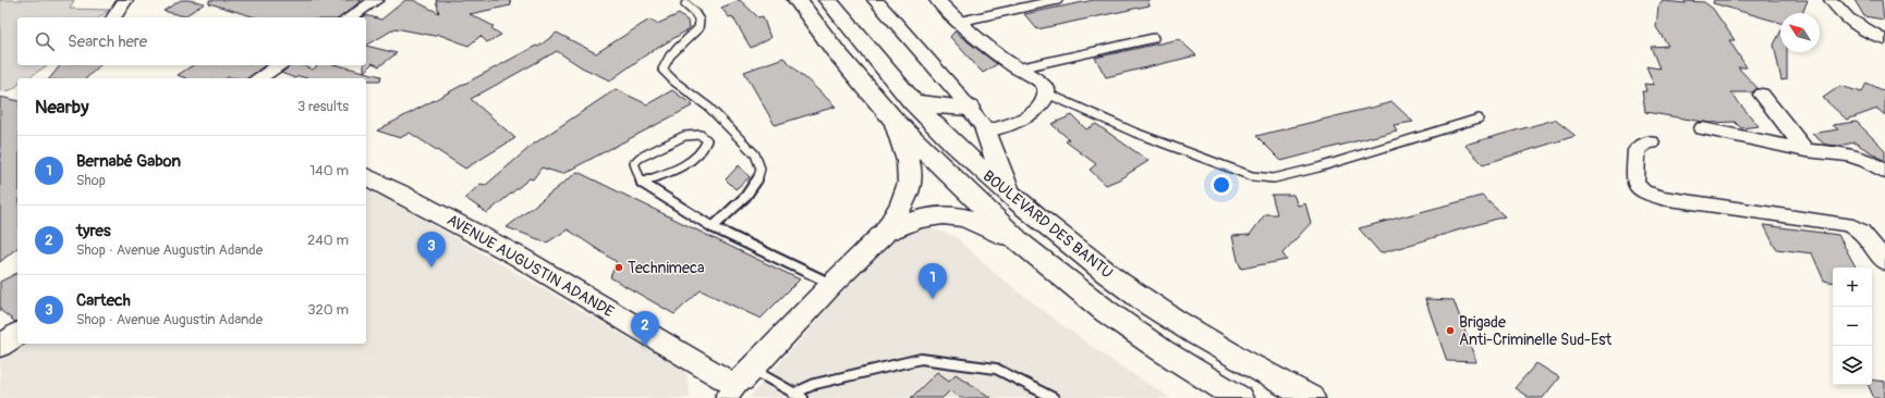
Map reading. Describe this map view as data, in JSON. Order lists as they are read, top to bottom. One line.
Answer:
{"streets":{"highway":["BOULEVARD DES BANTU"],"street":["AVENUE AUGUSTIN ADANDE"]},"places":["Technimeca","Brigade Anti-Criminelle Sud-Est"],"north":"top left","page":{"search":"Search here","heading":["Nearby","3 results"],"list":[{"mark":"1","name":"Bernabé Gabon","note":"Shop","value":"140 m"},{"mark":"2","name":"tyres","note":"Shop · Avenue Augustin Adande","value":"240 m"},{"mark":"3","name":"Cartech","note":"Shop · Avenue Augustin Adande","value":"320 m"}],"pins":["3","1","2"],"map_buttons":["+","−"]}}
